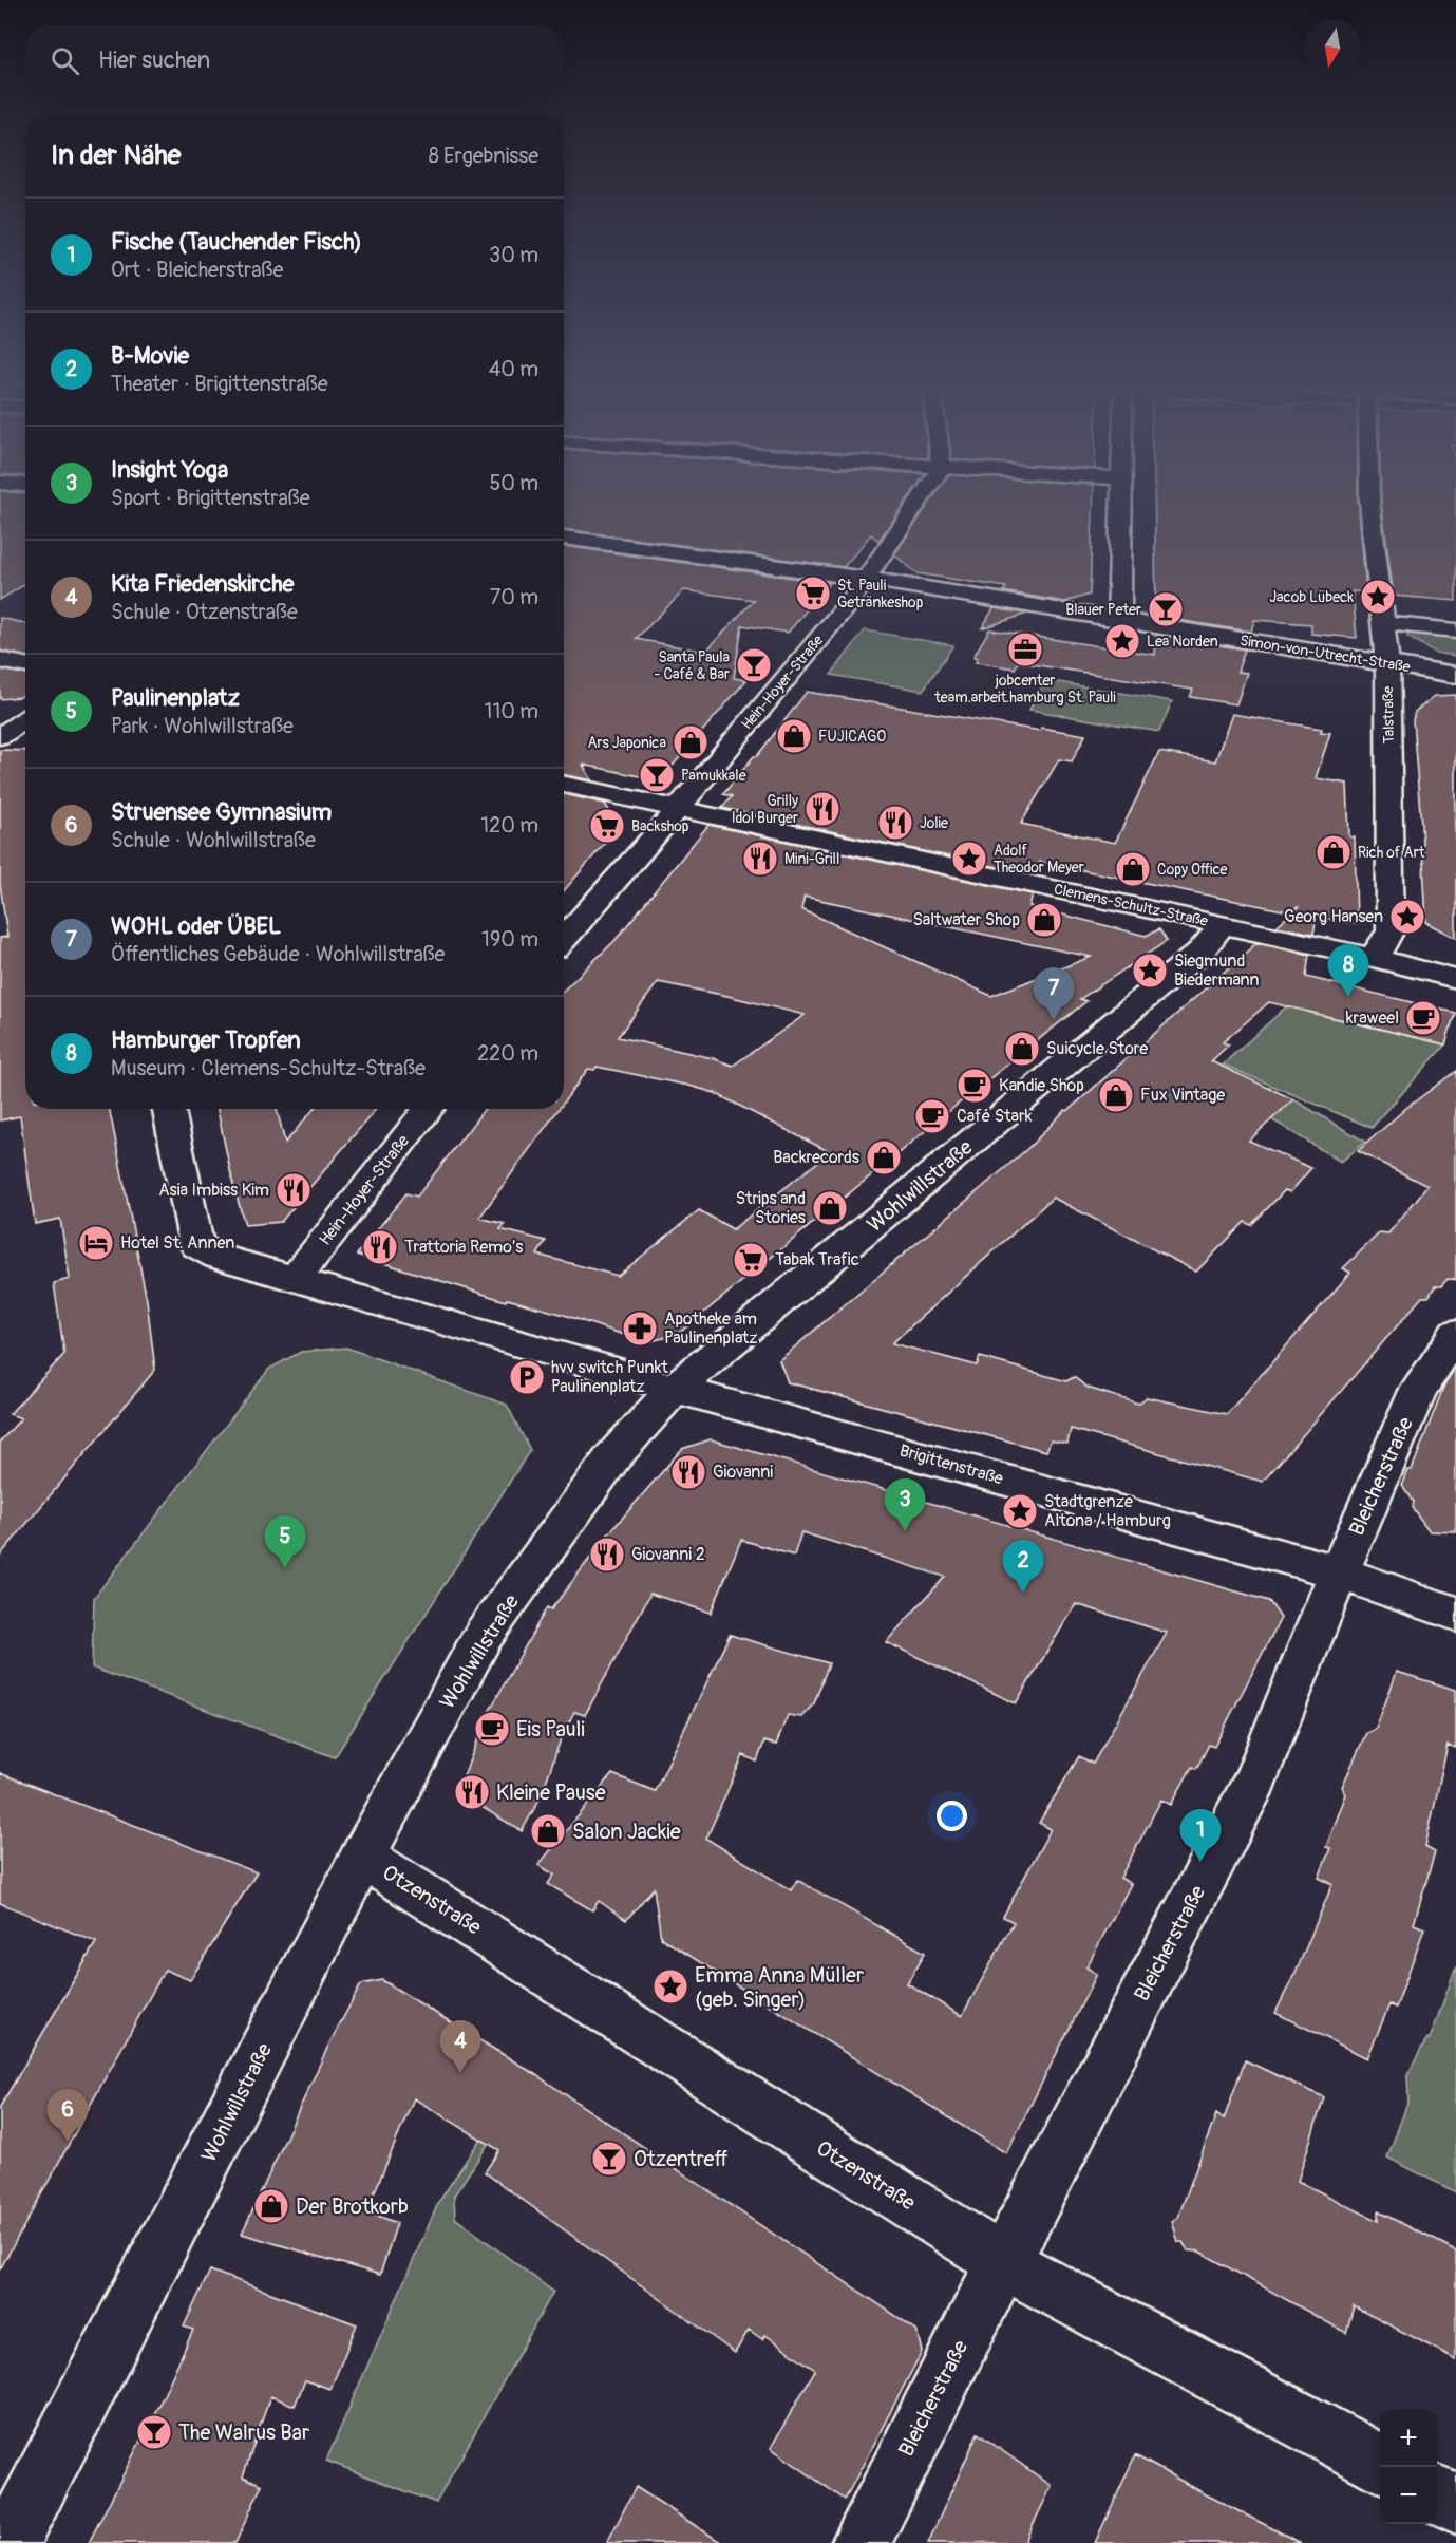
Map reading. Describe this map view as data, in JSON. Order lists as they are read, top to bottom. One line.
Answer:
{"streets":{"street":["Simon-von-Utrecht-Straße","Hein-Hoyer-Straße","Talstraße","Clemens-Schultz-Straße","Wohlwillstraße","Brigittenstraße","Bleicherstraße","Otzenstraße"]},"crossings":[["Simon-von-Utrecht-Straße","Hein-Hoyer-Straße"],["Simon-von-Utrecht-Straße","Talstraße"],["Hein-Hoyer-Straße","Clemens-Schultz-Straße"],["Hein-Hoyer-Straße","Brigittenstraße"],["Talstraße","Clemens-Schultz-Straße"],["Clemens-Schultz-Straße","Wohlwillstraße"],["Wohlwillstraße","Brigittenstraße"],["Wohlwillstraße","Otzenstraße"],["Brigittenstraße","Bleicherstraße"],["Bleicherstraße","Otzenstraße"]],"places":{"supermarket":["St. Pauli Getränkeshop","Backshop","Tabak Trafic"],"place":["Jacob Lübeck","Lea Norden","Adolf Theodor Meyer","Georg Hansen","Siegmund Biedermann","Stadtgrenze Altona / Hamburg","Emma Anna Müller (geb. Singer)"],"bar":["Blauer Peter","Santa Paula - Café & Bar","Pamukkale","Otzentreff","The Walrus Bar"],"office":["jobcenter team.arbeit.hamburg St. Pauli"],"shop":["FUJICAGO","Ars Japonica","Rich of Art","Copy Office","Saltwater Shop","Suicycle Store","Fux Vintage","Backrecords","Strips and Stories","Salon Jackie","Der Brotkorb"],"restaurant":["Grilly Idol Burger","Jolie","Mini-Grill","Asia Imbiss Kim","Trattoria Remo’s","Giovanni","Giovanni 2","Kleine Pause"],"cafe":["kraweel","Kandie Shop","Café Stark","Eis Pauli"],"hotel":["Hotel St. Annen"],"pharmacy":["Apotheke am Paulinenplatz"],"parking":["hvv switch Punkt Paulinenplatz"]},"north":"bottom","page":{"search":"Hier suchen","heading":["In der Nähe","8 Ergebnisse"],"list":[{"mark":"1","name":"Fische (Tauchender Fisch)","note":"Ort · Bleicherstraße","value":"30 m"},{"mark":"2","name":"B-Movie","note":"Theater · Brigittenstraße","value":"40 m"},{"mark":"3","name":"Insight Yoga","note":"Sport · Brigittenstraße","value":"50 m"},{"mark":"4","name":"Kita Friedenskirche","note":"Schule · Otzenstraße","value":"70 m"},{"mark":"5","name":"Paulinenplatz","note":"Park · Wohlwillstraße","value":"110 m"},{"mark":"6","name":"Struensee Gymnasium","note":"Schule · Wohlwillstraße","value":"120 m"},{"mark":"7","name":"WOHL oder ÜBEL","note":"Öffentliches Gebäude · Wohlwillstraße","value":"190 m"},{"mark":"8","name":"Hamburger Tropfen","note":"Museum · Clemens-Schultz-Straße","value":"220 m"}],"pins":["8","7","3","5","2","1","4","6"],"map_buttons":["+","−"]}}
